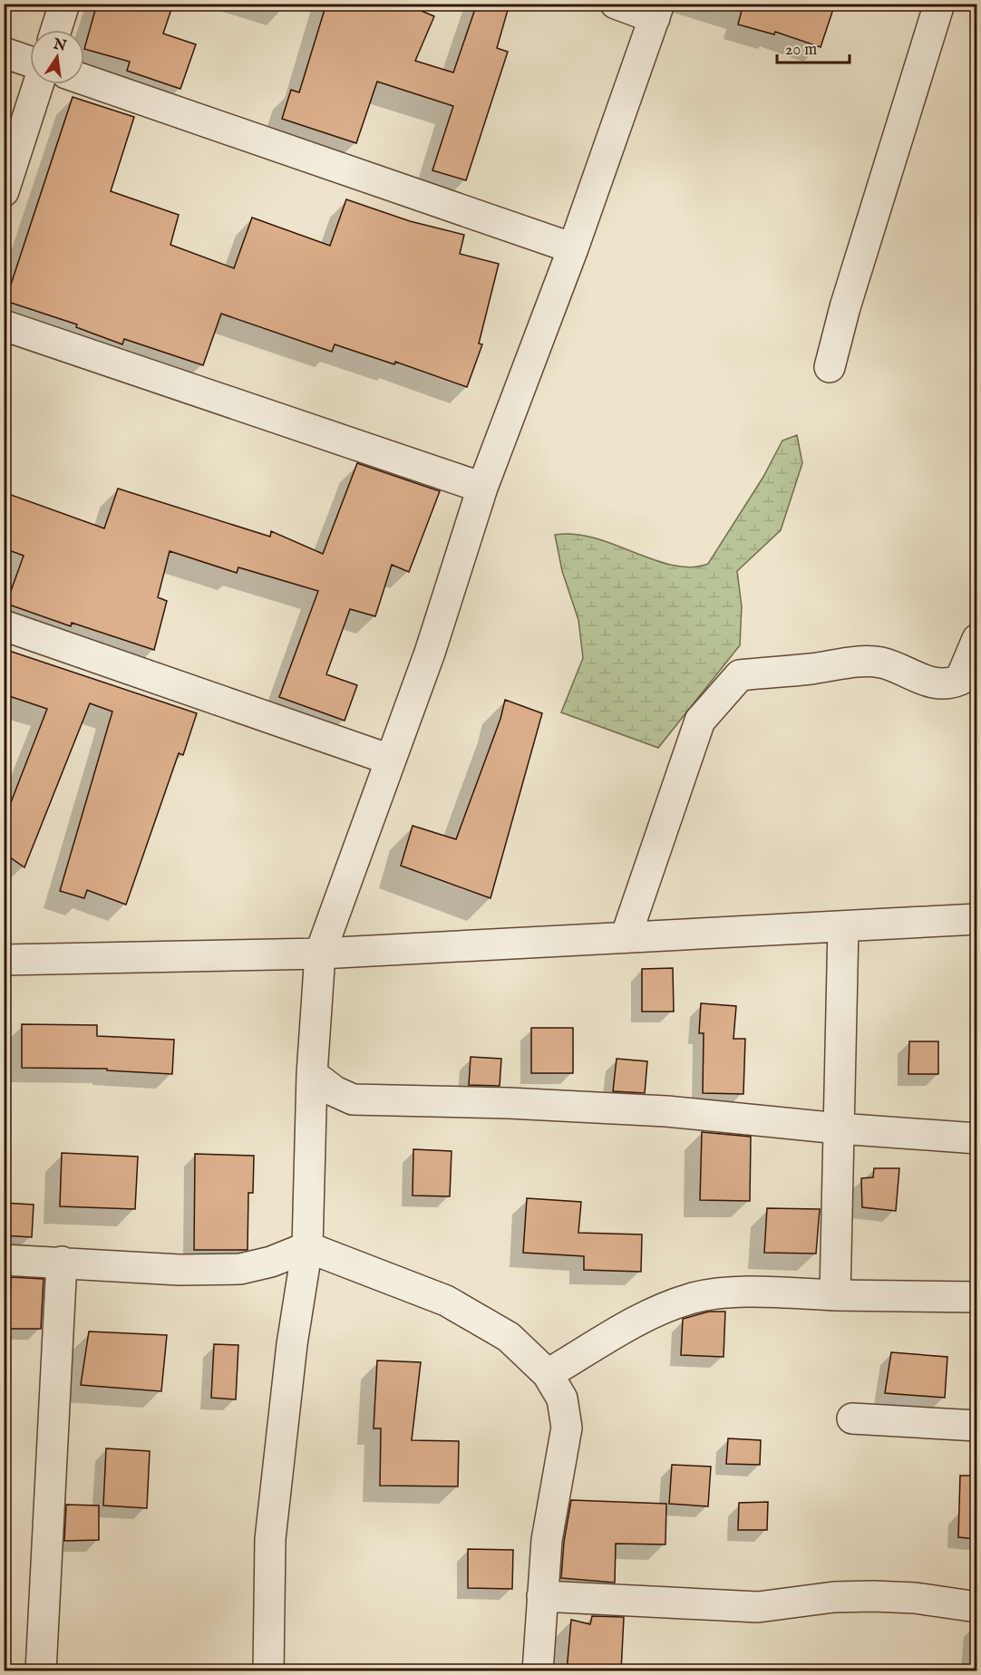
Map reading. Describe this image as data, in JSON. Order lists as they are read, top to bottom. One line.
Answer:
{"scale_bar":"20 m","north":"top"}
